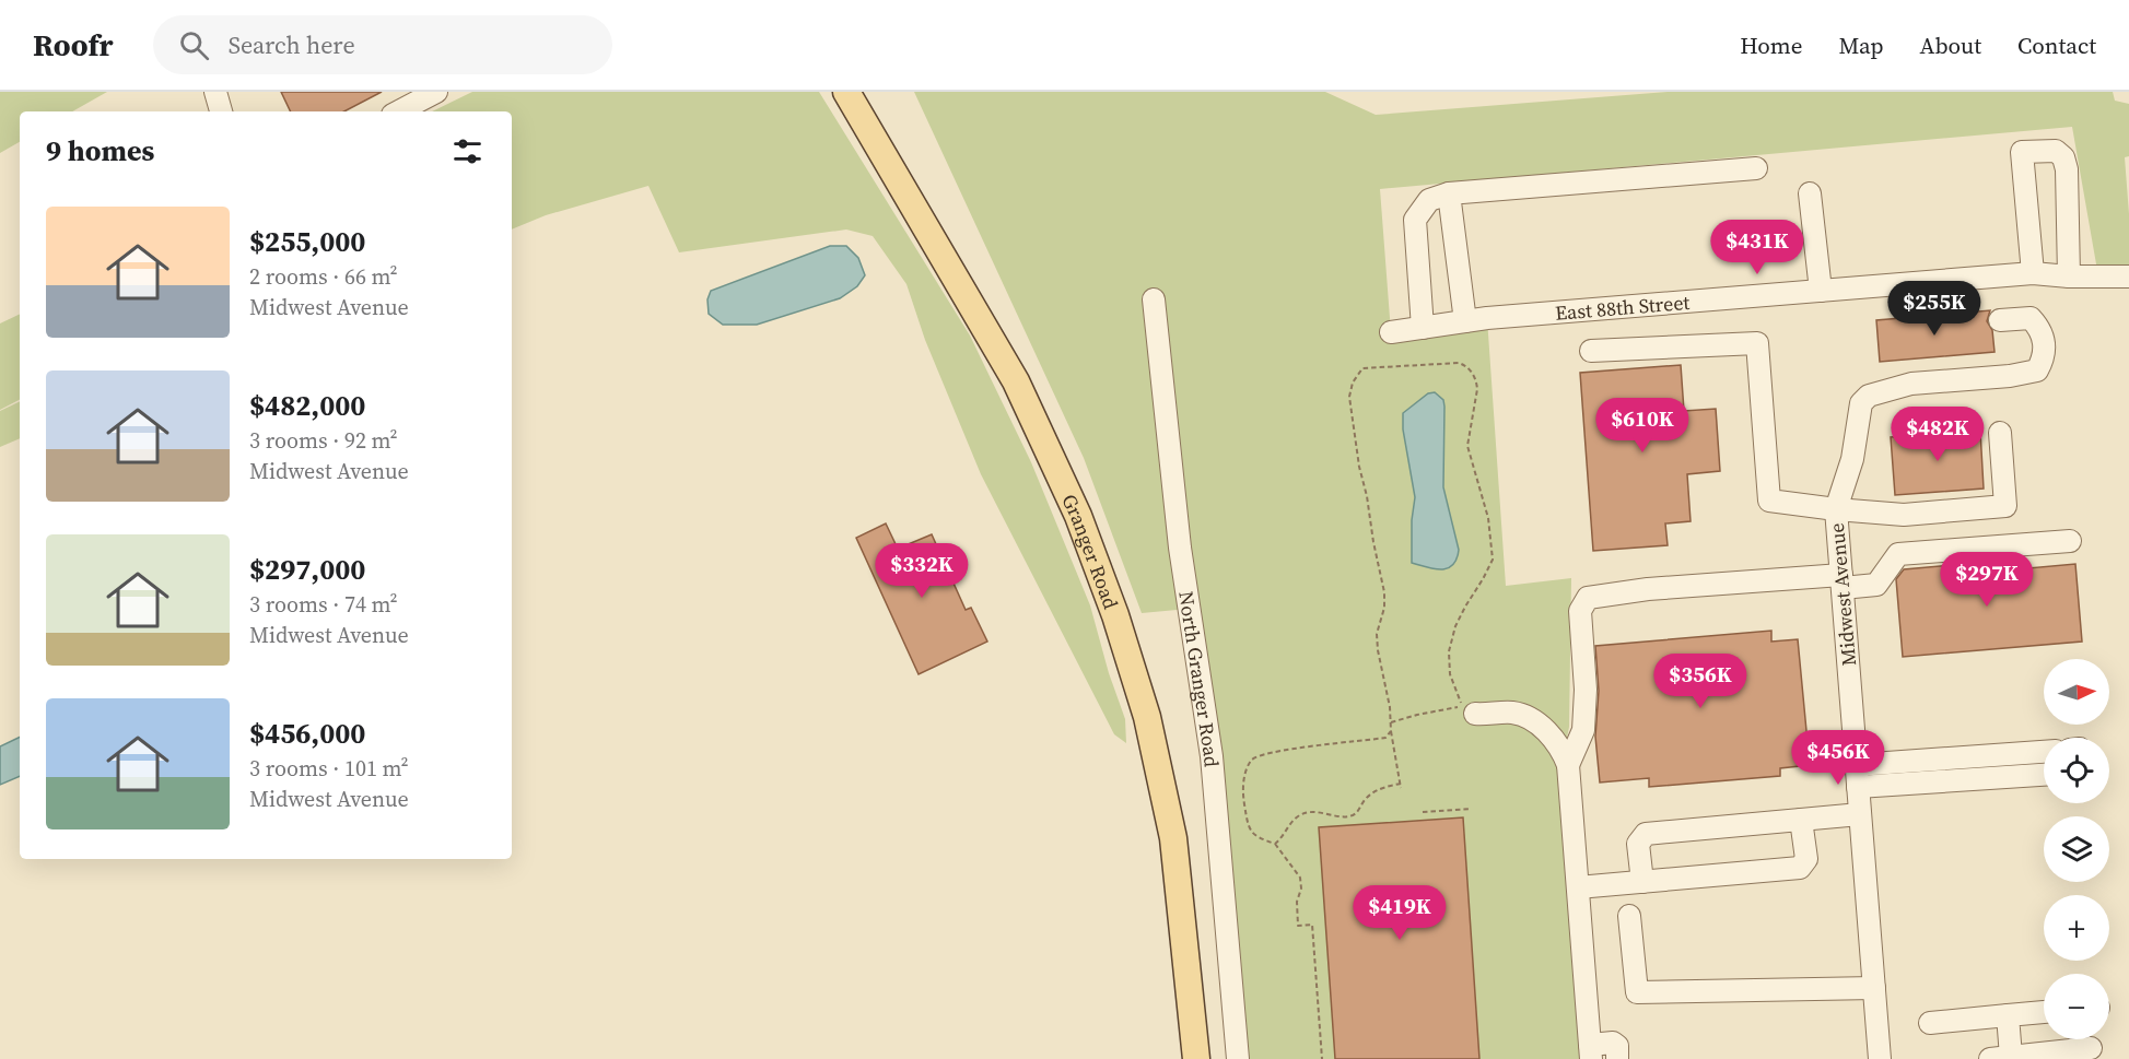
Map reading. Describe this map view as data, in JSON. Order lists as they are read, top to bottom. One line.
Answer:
{"streets":{"main road":["Granger Road"],"street":["East 88th Street","Midwest Avenue","North Granger Road"]},"north":"right","page":{"header":"Roofr","search":"Search here","nav":["Home","Map","About","Contact"],"heading":"9 homes","list":[{"name":"$255,000","note":"2 rooms · 66 m² · Midwest Avenue"},{"name":"$482,000","note":"3 rooms · 92 m² · Midwest Avenue"},{"name":"$297,000","note":"3 rooms · 74 m² · Midwest Avenue"},{"name":"$456,000","note":"3 rooms · 101 m² · Midwest Avenue"}],"price":["$431K","$255K","$610K","$482K","$332K","$297K","$356K","$456K","$419K"],"map_buttons":["+","−"]}}
